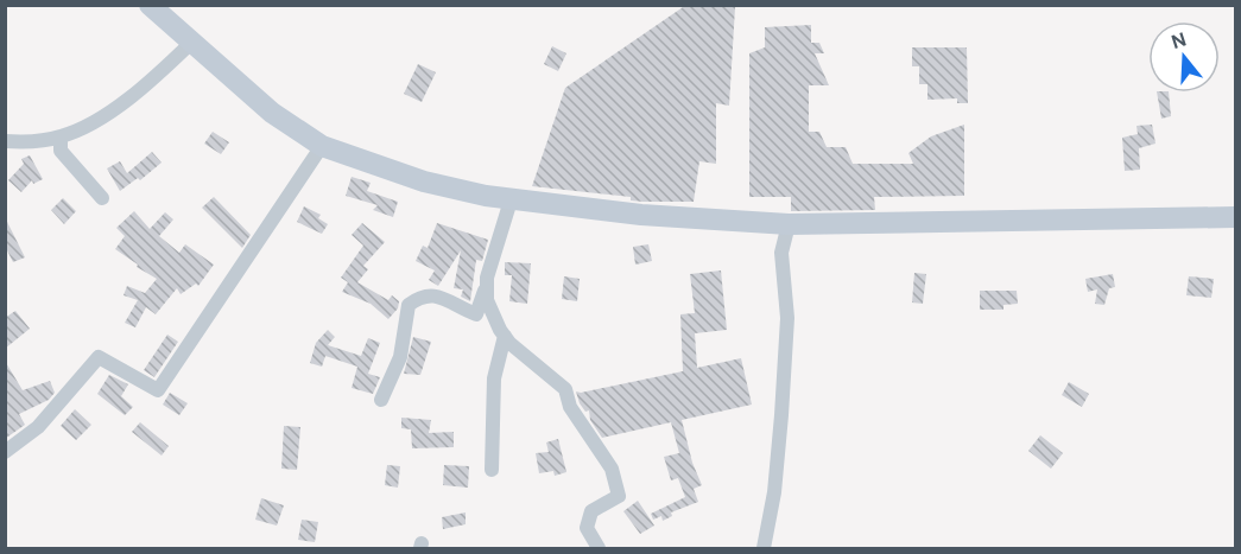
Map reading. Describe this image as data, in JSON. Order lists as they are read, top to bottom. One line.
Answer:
{"north":"top"}
